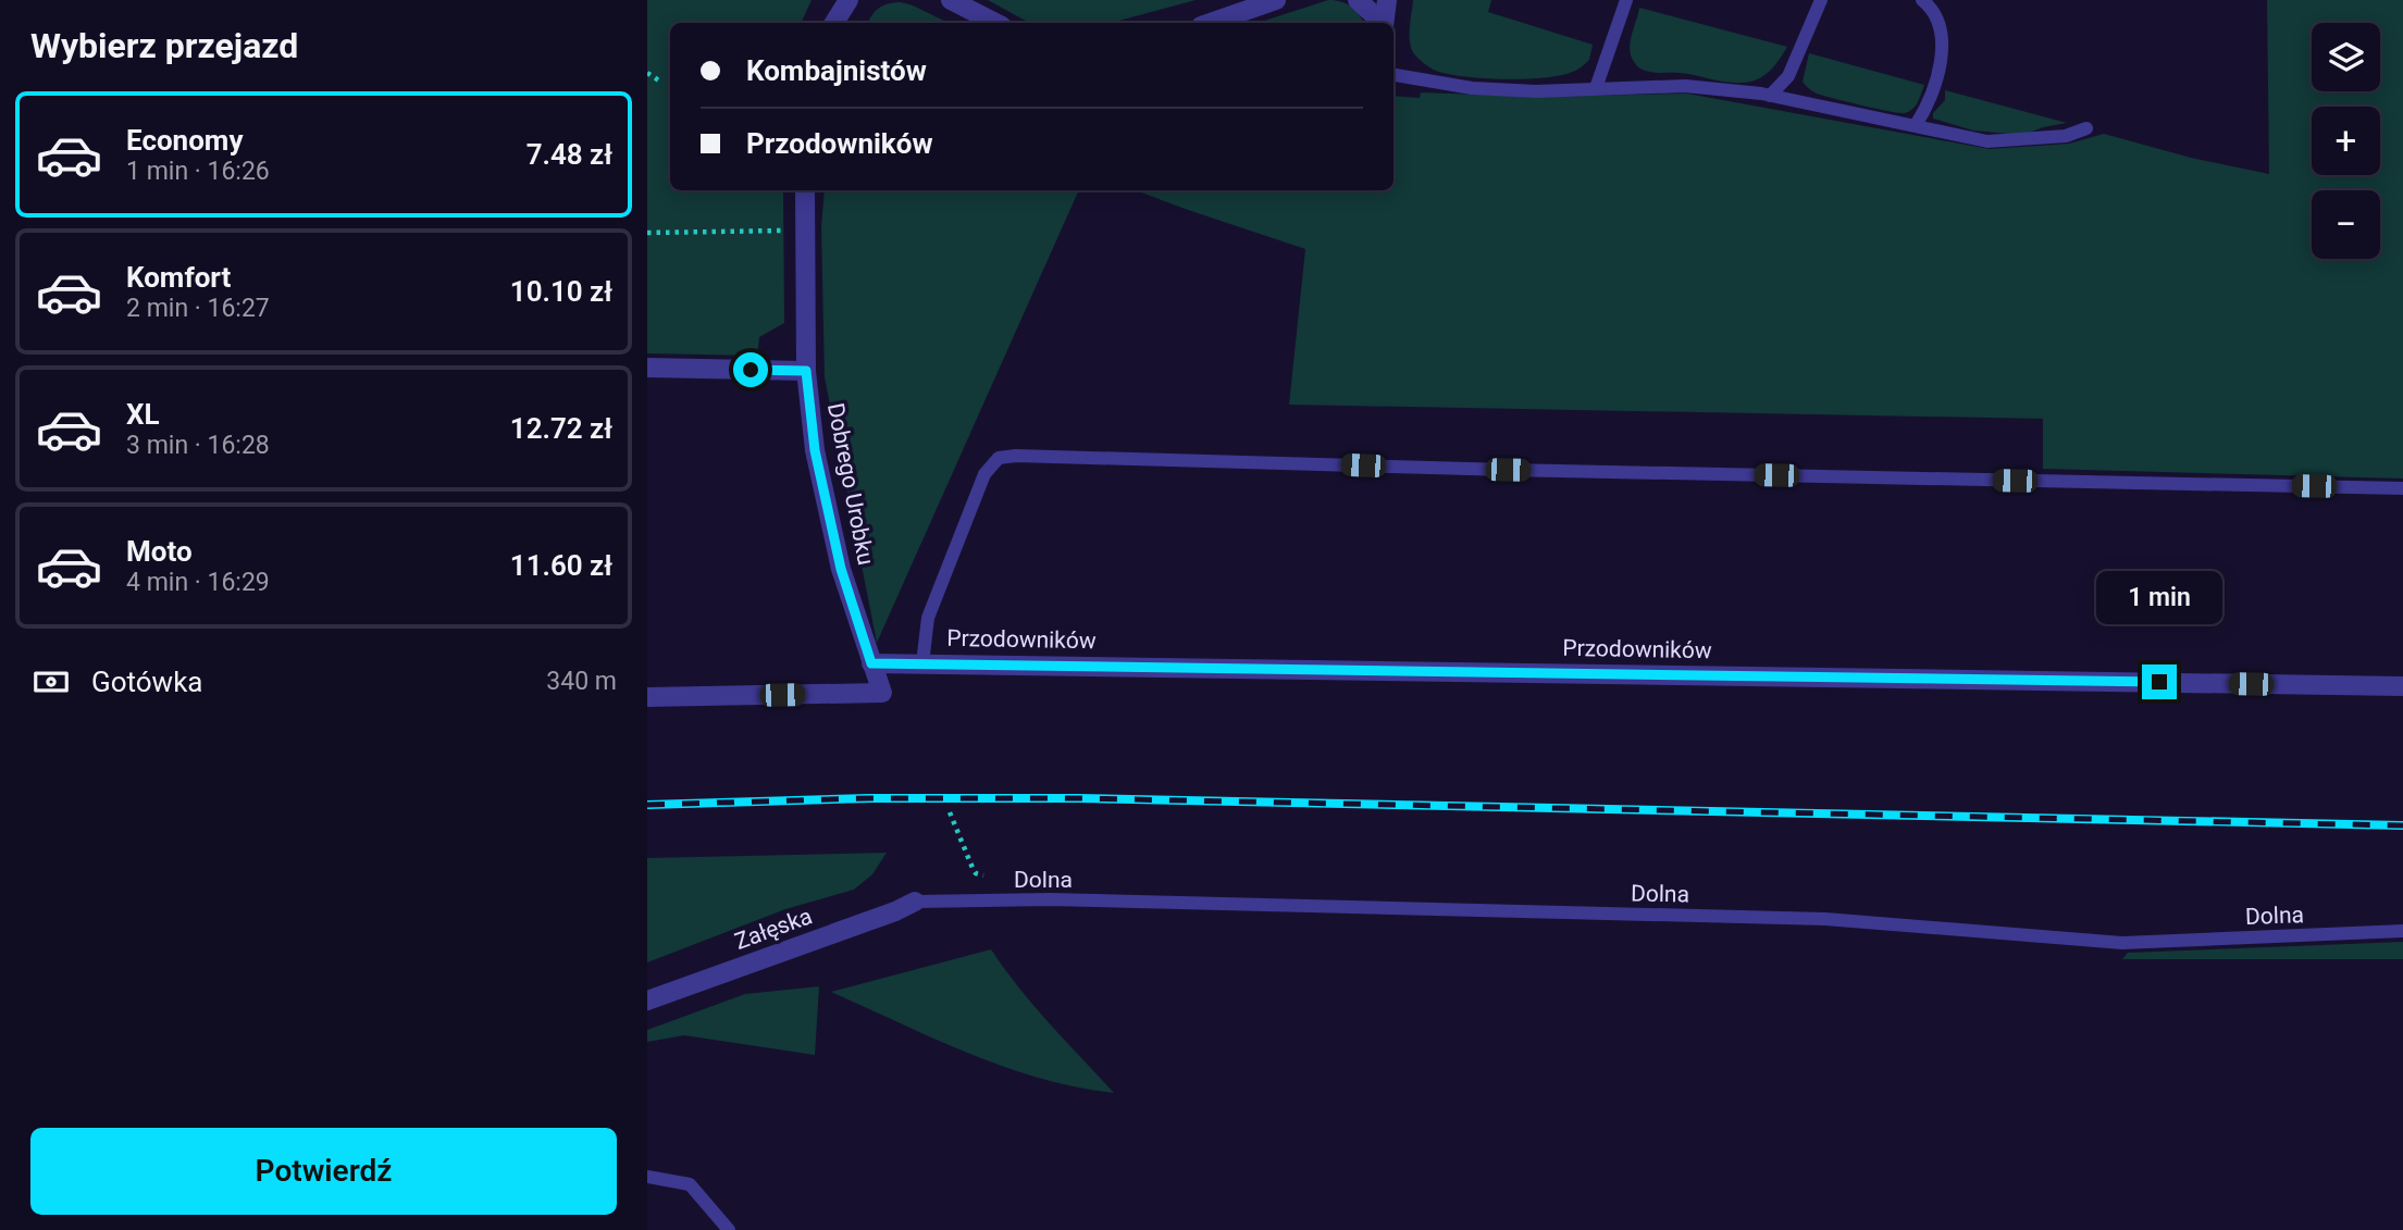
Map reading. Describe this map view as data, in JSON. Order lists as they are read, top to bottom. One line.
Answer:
{"streets":{"street":["Dobrego Urobku","Przodowników","Załęska"],"lane":["Dolna"]},"crossings":[["Dobrego Urobku","Przodowników"],["Dolna","Załęska"]],"page":{"heading":"Wybierz przejazd","map_buttons":["+","−"],"banner":["Kombajnistów","Przodowników"],"list":[{"name":"Economy","note":"1 min · 16:26","value":"7.48 zł"},{"name":"Komfort","note":"2 min · 16:27","value":"10.10 zł"},{"name":"XL","note":"3 min · 16:28","value":"12.72 zł"},{"name":"Moto","note":"4 min · 16:29","value":"11.60 zł"}],"bubble":"1 min","pay":["Gotówka","340 m"],"buttons":"Potwierdź"}}
